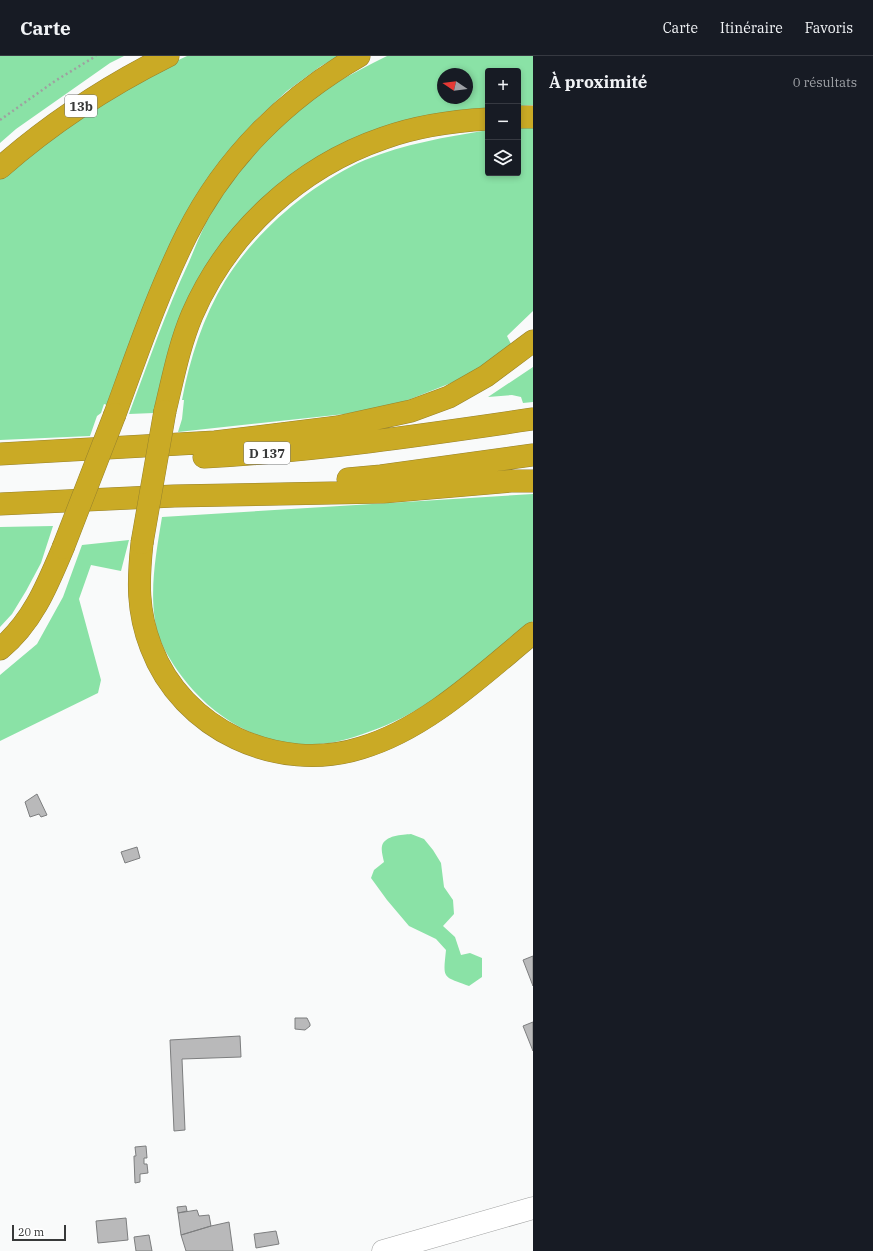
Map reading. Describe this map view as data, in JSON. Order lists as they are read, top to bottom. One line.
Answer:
{"streets":{"highway":["13b","D 137"]},"scale_bar":"20 m","north":"left","page":{"header":"Carte","nav":["Carte","Itinéraire","Favoris"],"heading":["À proximité","0 résultats"],"map_buttons":["+","−"],"scale":"20 m"}}
